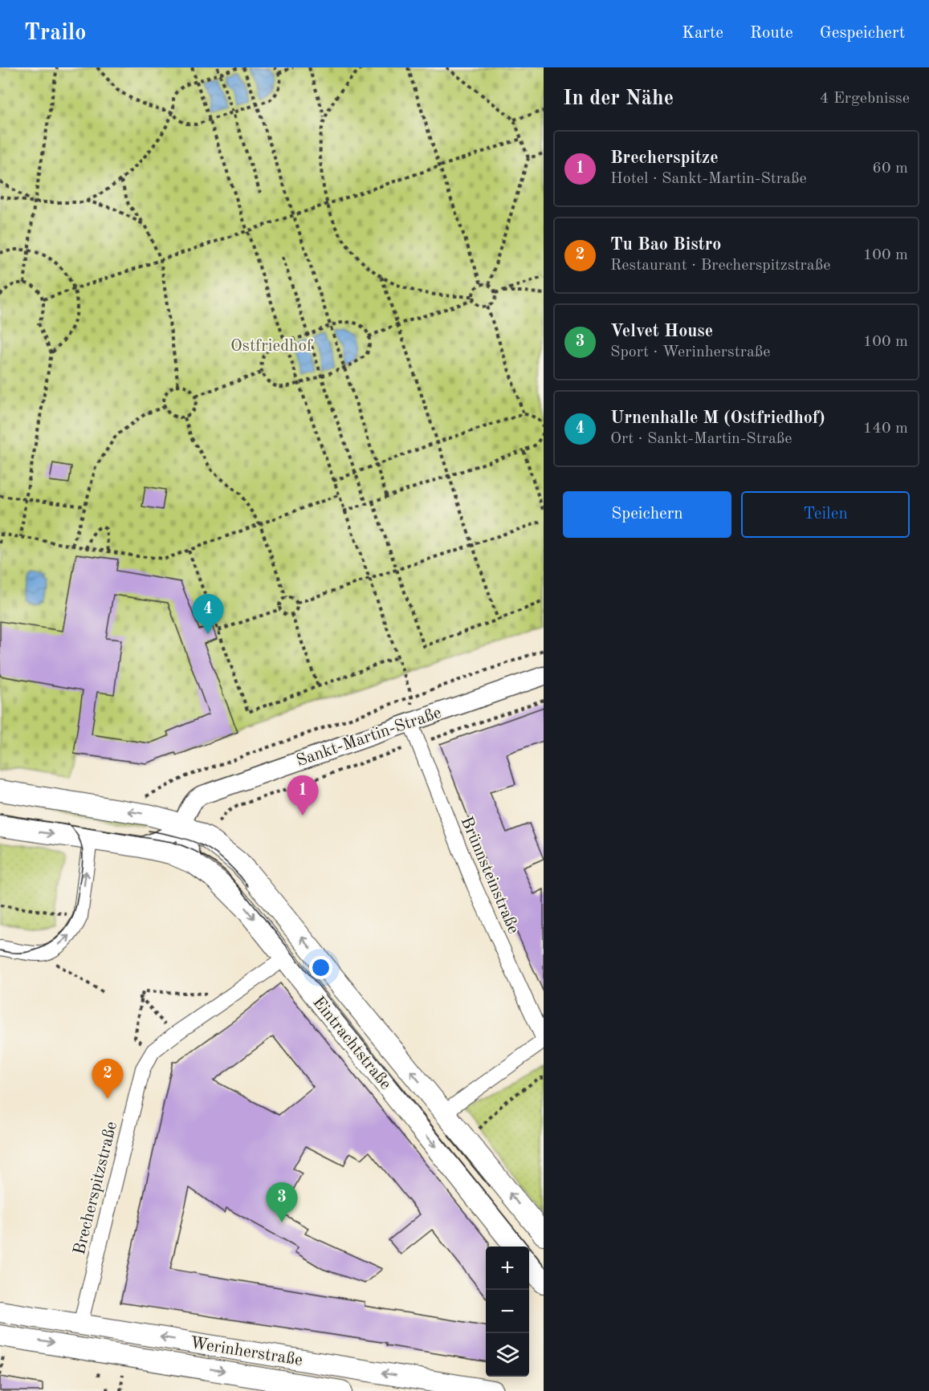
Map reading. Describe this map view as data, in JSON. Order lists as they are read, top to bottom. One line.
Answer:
{"streets":{"main road":["Eintrachtstraße","Werinherstraße"],"street":["Sankt-Martin-Straße","Brünnsteinstraße","Brecherspitzstraße"]},"crossings":[["Sankt-Martin-Straße","Brünnsteinstraße"],["Sankt-Martin-Straße","Eintrachtstraße"],["Eintrachtstraße","Brecherspitzstraße"],["Brecherspitzstraße","Werinherstraße"]],"parks":["Ostfriedhof"],"page":{"header":"Trailo","nav":["Karte","Route","Gespeichert"],"heading":["In der Nähe","4 Ergebnisse"],"list":[{"mark":"1","name":"Brecherspitze","note":"Hotel · Sankt-Martin-Straße","value":"60 m"},{"mark":"2","name":"Tu Bao Bistro","note":"Restaurant · Brecherspitzstraße","value":"100 m"},{"mark":"3","name":"Velvet House","note":"Sport · Werinherstraße","value":"100 m"},{"mark":"4","name":"Urnenhalle M (Ostfriedhof)","note":"Ort · Sankt-Martin-Straße","value":"140 m"}],"buttons":["Speichern","Teilen"],"pins":["4","1","2","3"],"map_buttons":["+","−"]}}
